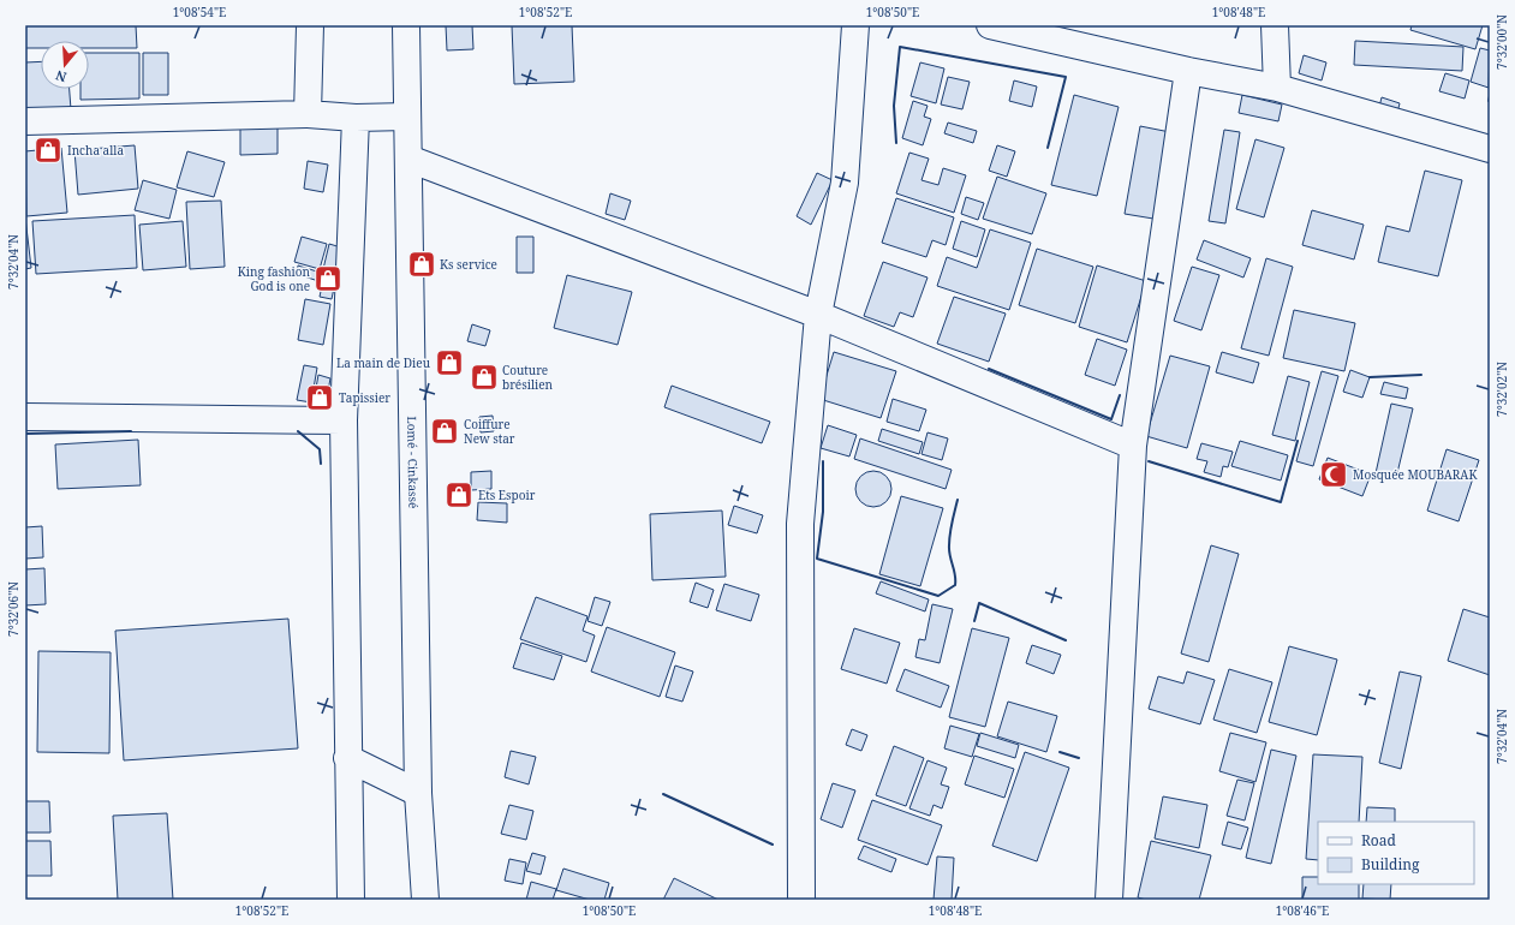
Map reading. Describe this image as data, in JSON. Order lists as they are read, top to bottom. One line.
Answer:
{"streets":{"main road":["Lomé - Cinkassé"]},"places":{"shop":["Incha alla","Ks service","King fashion God is one","La main de Dieu","Couture brésilien","Tapissier","Coiffure New star","Ets Espoir"],"mosque":["Mosquée MOUBARAK"]},"legend":["Road","Building"],"north":"bottom","coordinates":["1°08'54\"E","1°08'52\"E","1°08'50\"E","1°08'48\"E","7°32'00\"N","7°32'04\"N","7°32'02\"N","7°32'06\"N","1°08'46\"E"]}
